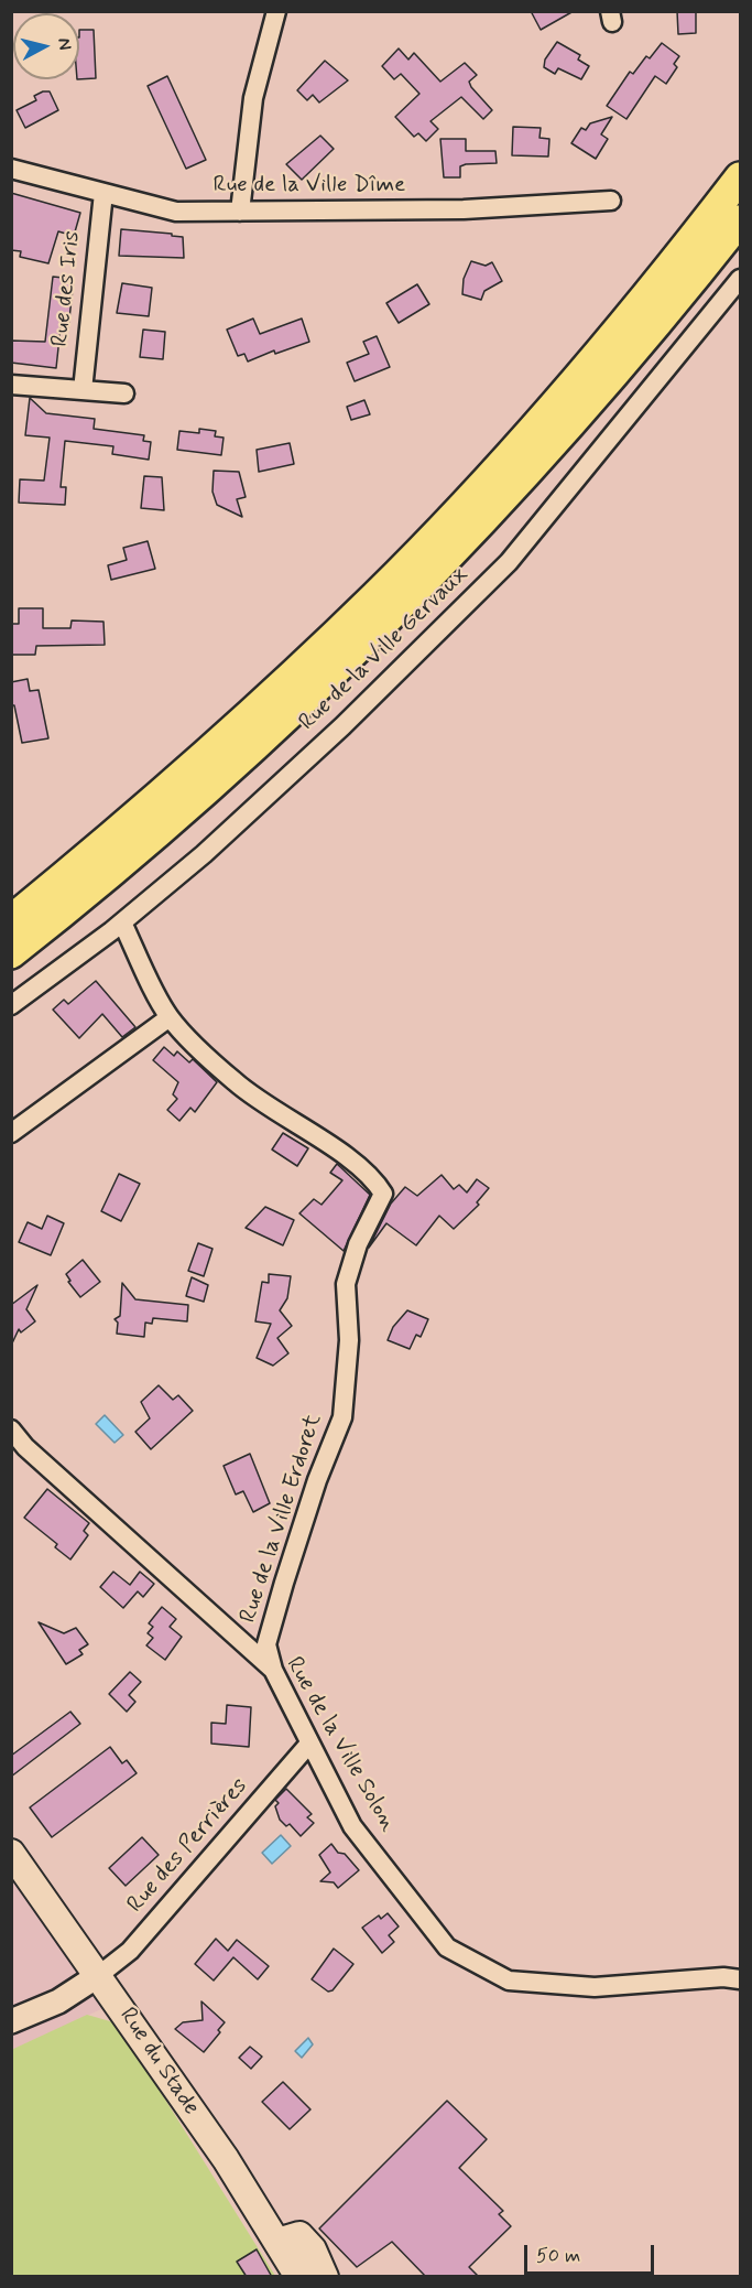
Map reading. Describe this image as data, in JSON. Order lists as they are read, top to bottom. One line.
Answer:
{"streets":{"main road":["Rue du Stade"],"street":["Rue de la Ville Dîme","Rue des Iris","Rue de la Ville Gervaux","Rue de la Ville Erdoret","Rue de la Ville Solon","Rue des Perrières"]},"crossings":[["Rue de la Ville Dîme","Rue des Iris"],["Rue de la Ville Gervaux","Rue de la Ville Erdoret"],["Rue de la Ville Erdoret","Rue de la Ville Solon"],["Rue de la Ville Solon","Rue des Perrières"],["Rue des Perrières","Rue du Stade"]],"scale_bar":"50 m","north":"right"}
